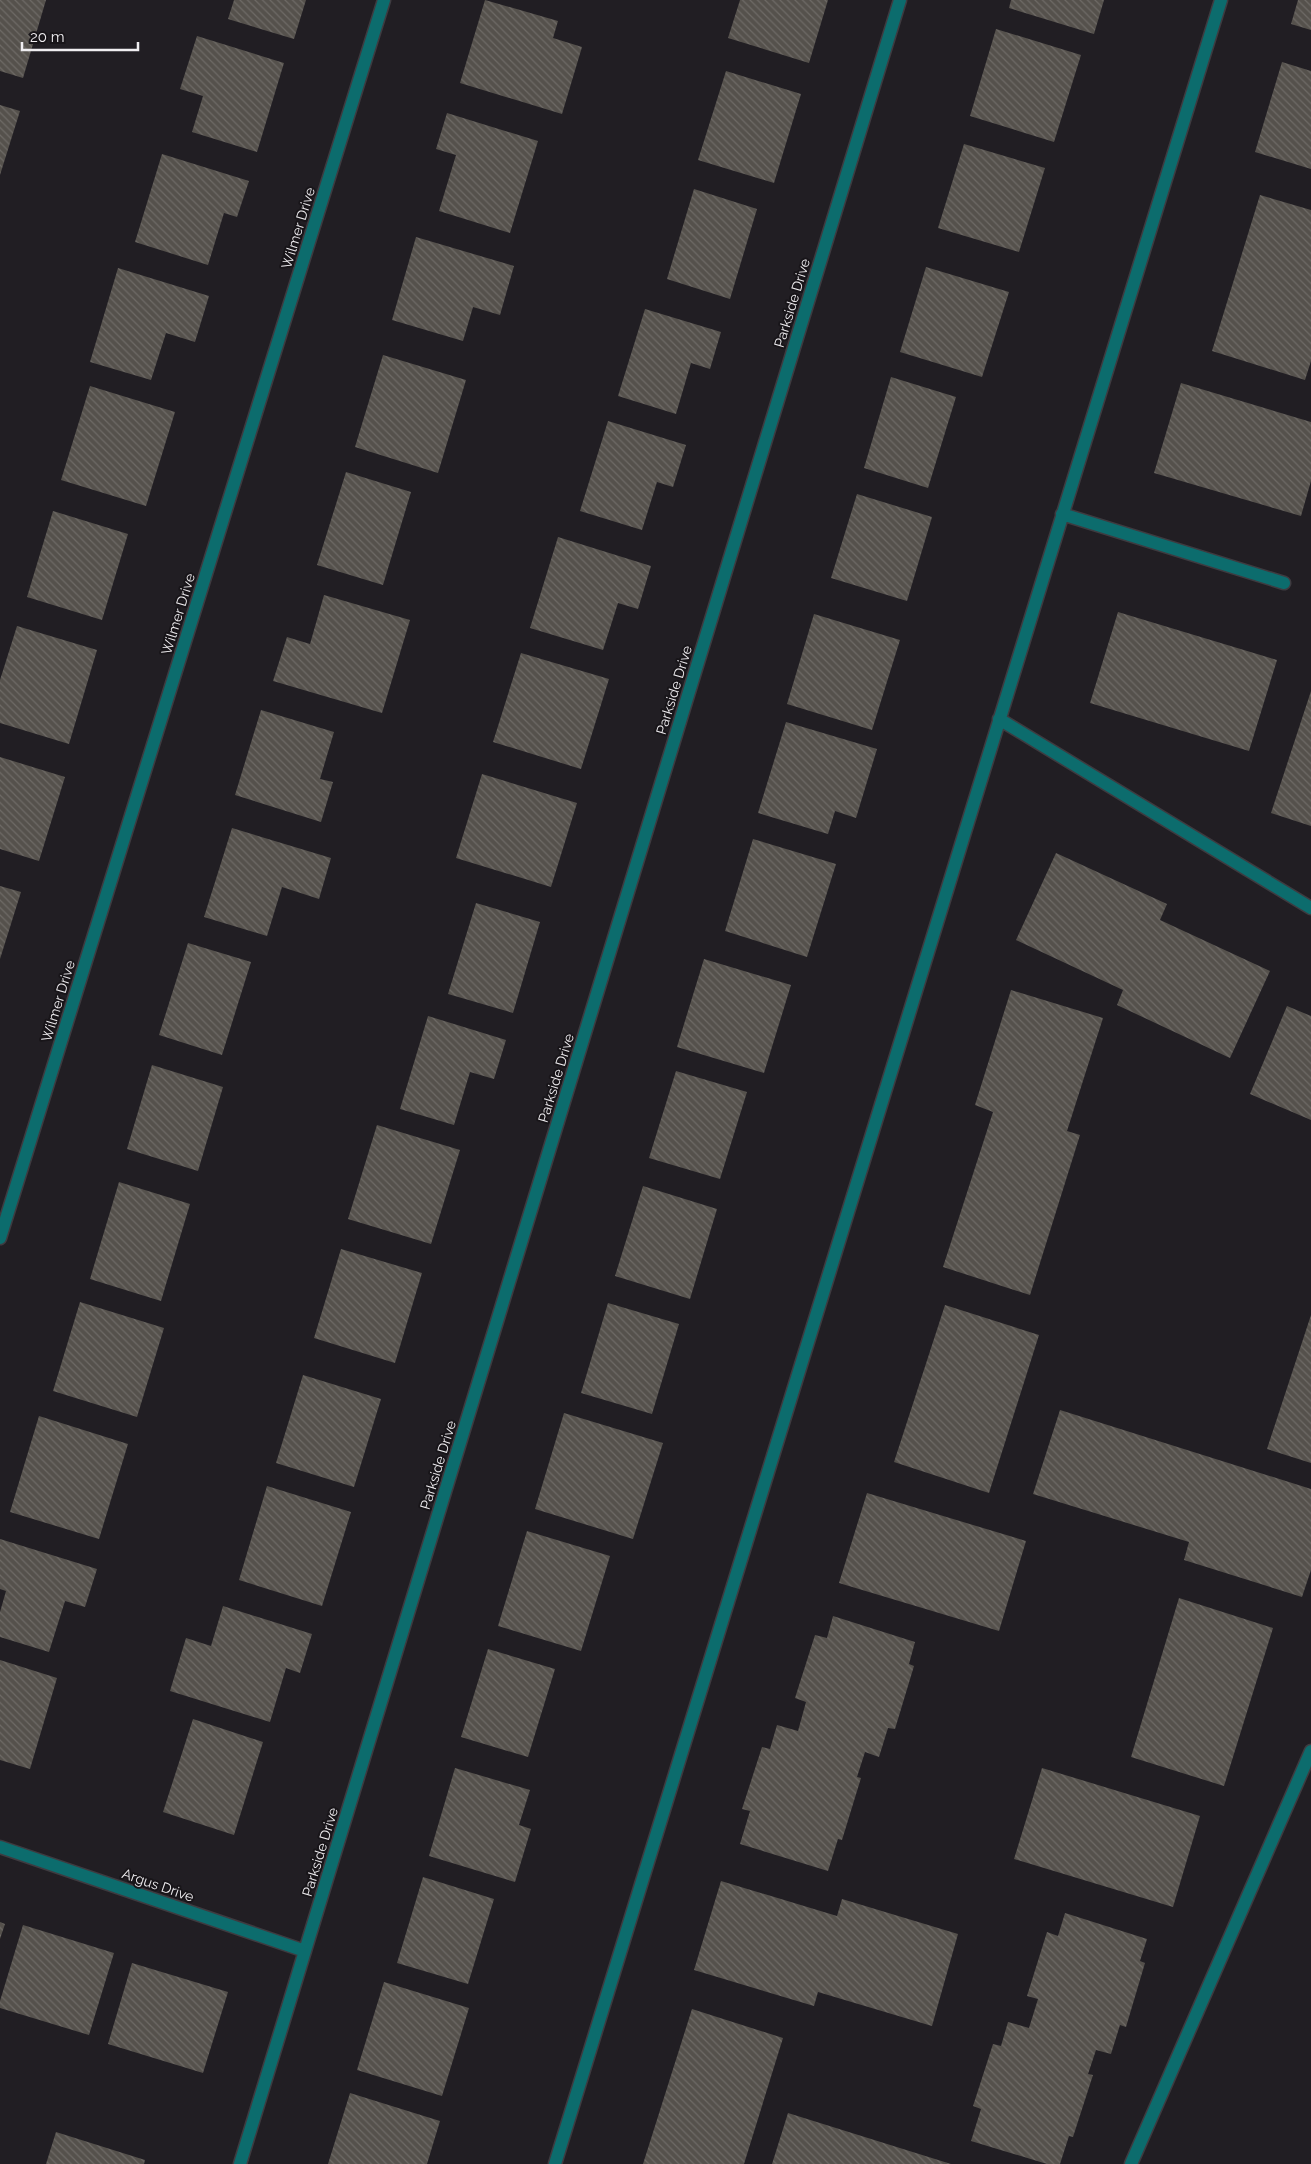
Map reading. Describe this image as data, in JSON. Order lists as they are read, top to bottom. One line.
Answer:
{"streets":{"street":["Wilmer Drive","Parkside Drive","Argus Drive"]},"crossings":[["Parkside Drive","Argus Drive"]],"scale_bar":"20 m"}
